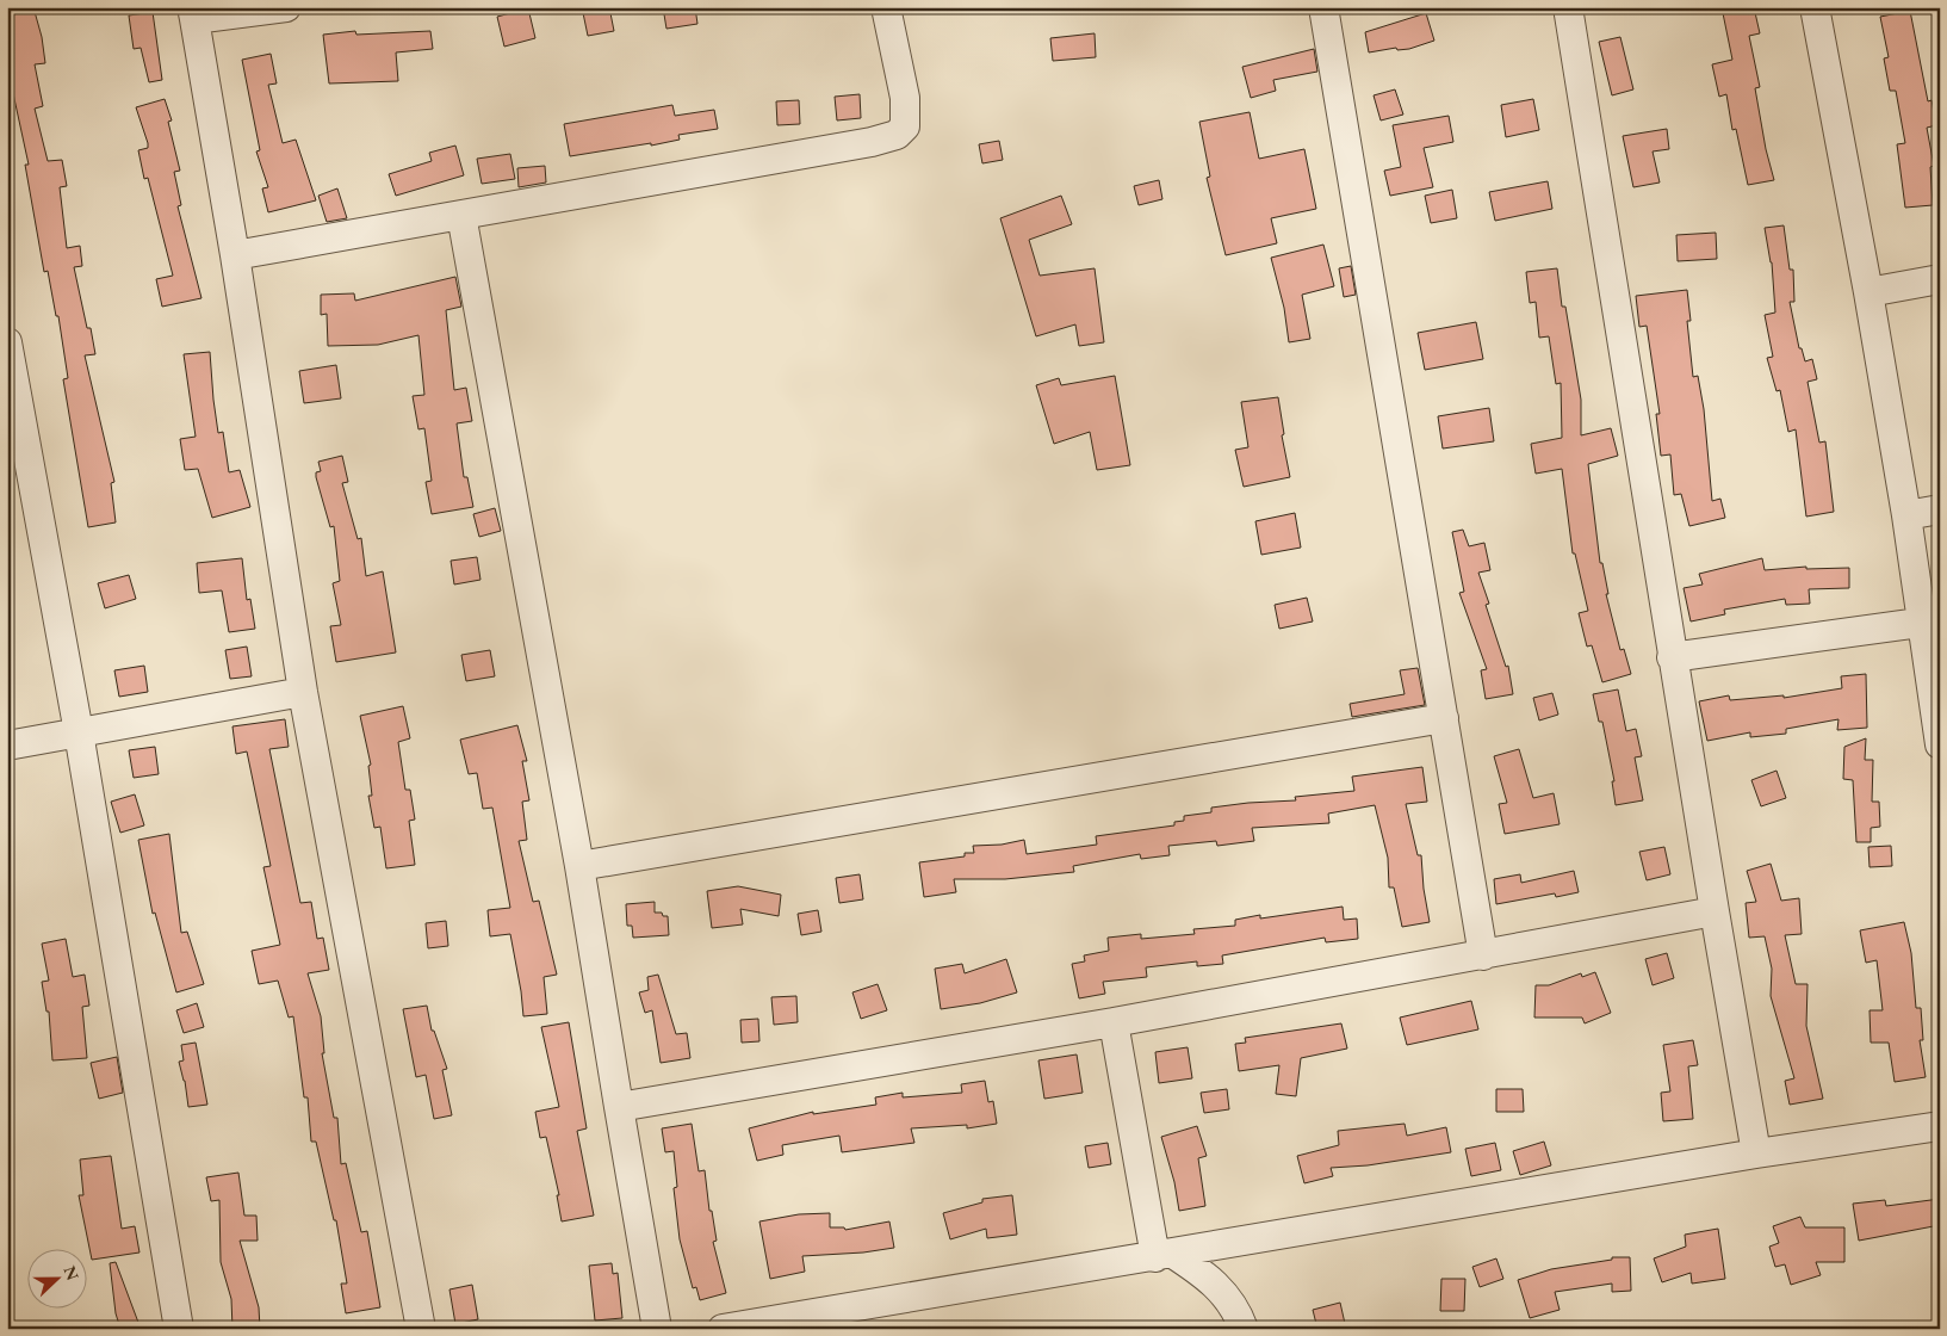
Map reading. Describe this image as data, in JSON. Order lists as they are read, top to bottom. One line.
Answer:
{"north":"right"}
